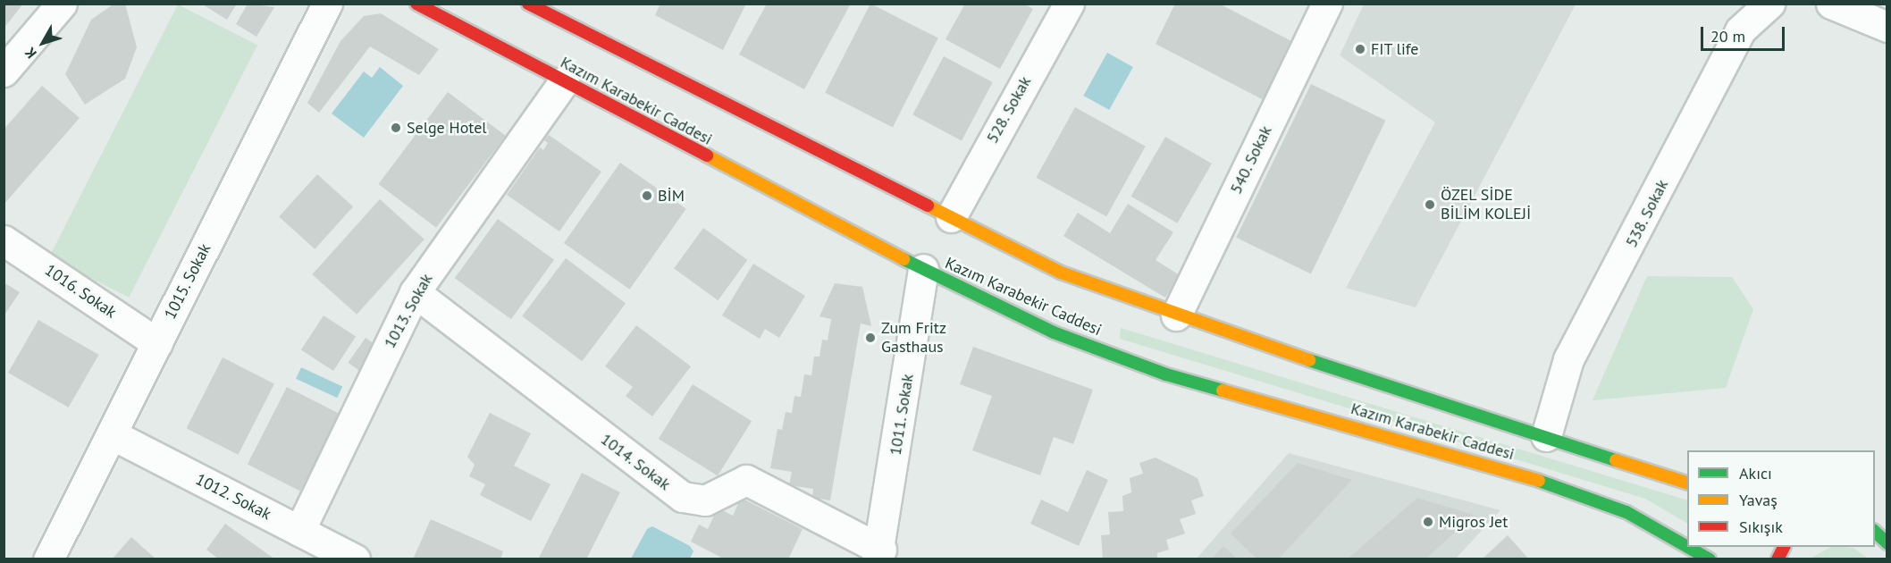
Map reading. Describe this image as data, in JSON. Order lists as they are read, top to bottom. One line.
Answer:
{"streets":{"main road":["Kazım Karabekir Caddesi"],"street":["528. Sokak","540. Sokak","538. Sokak","1015. Sokak","1016. Sokak","1013. Sokak","1011. Sokak","1014. Sokak","1012. Sokak"]},"crossings":[["Kazım Karabekir Caddesi","528. Sokak"],["Kazım Karabekir Caddesi","540. Sokak"],["Kazım Karabekir Caddesi","538. Sokak"],["Kazım Karabekir Caddesi","1013. Sokak"],["Kazım Karabekir Caddesi","1011. Sokak"],["1015. Sokak","1016. Sokak"],["1015. Sokak","1012. Sokak"],["1013. Sokak","1014. Sokak"],["1013. Sokak","1012. Sokak"],["1011. Sokak","1014. Sokak"]],"places":["FIT life","Selge Hotel","BİM","ÖZEL SİDE BİLİM KOLEJİ","Zum Fritz Gasthaus","Migros Jet"],"legend":["Akıcı","Yavaş","Sıkışık"],"scale_bar":"20 m","north":"bottom left"}
